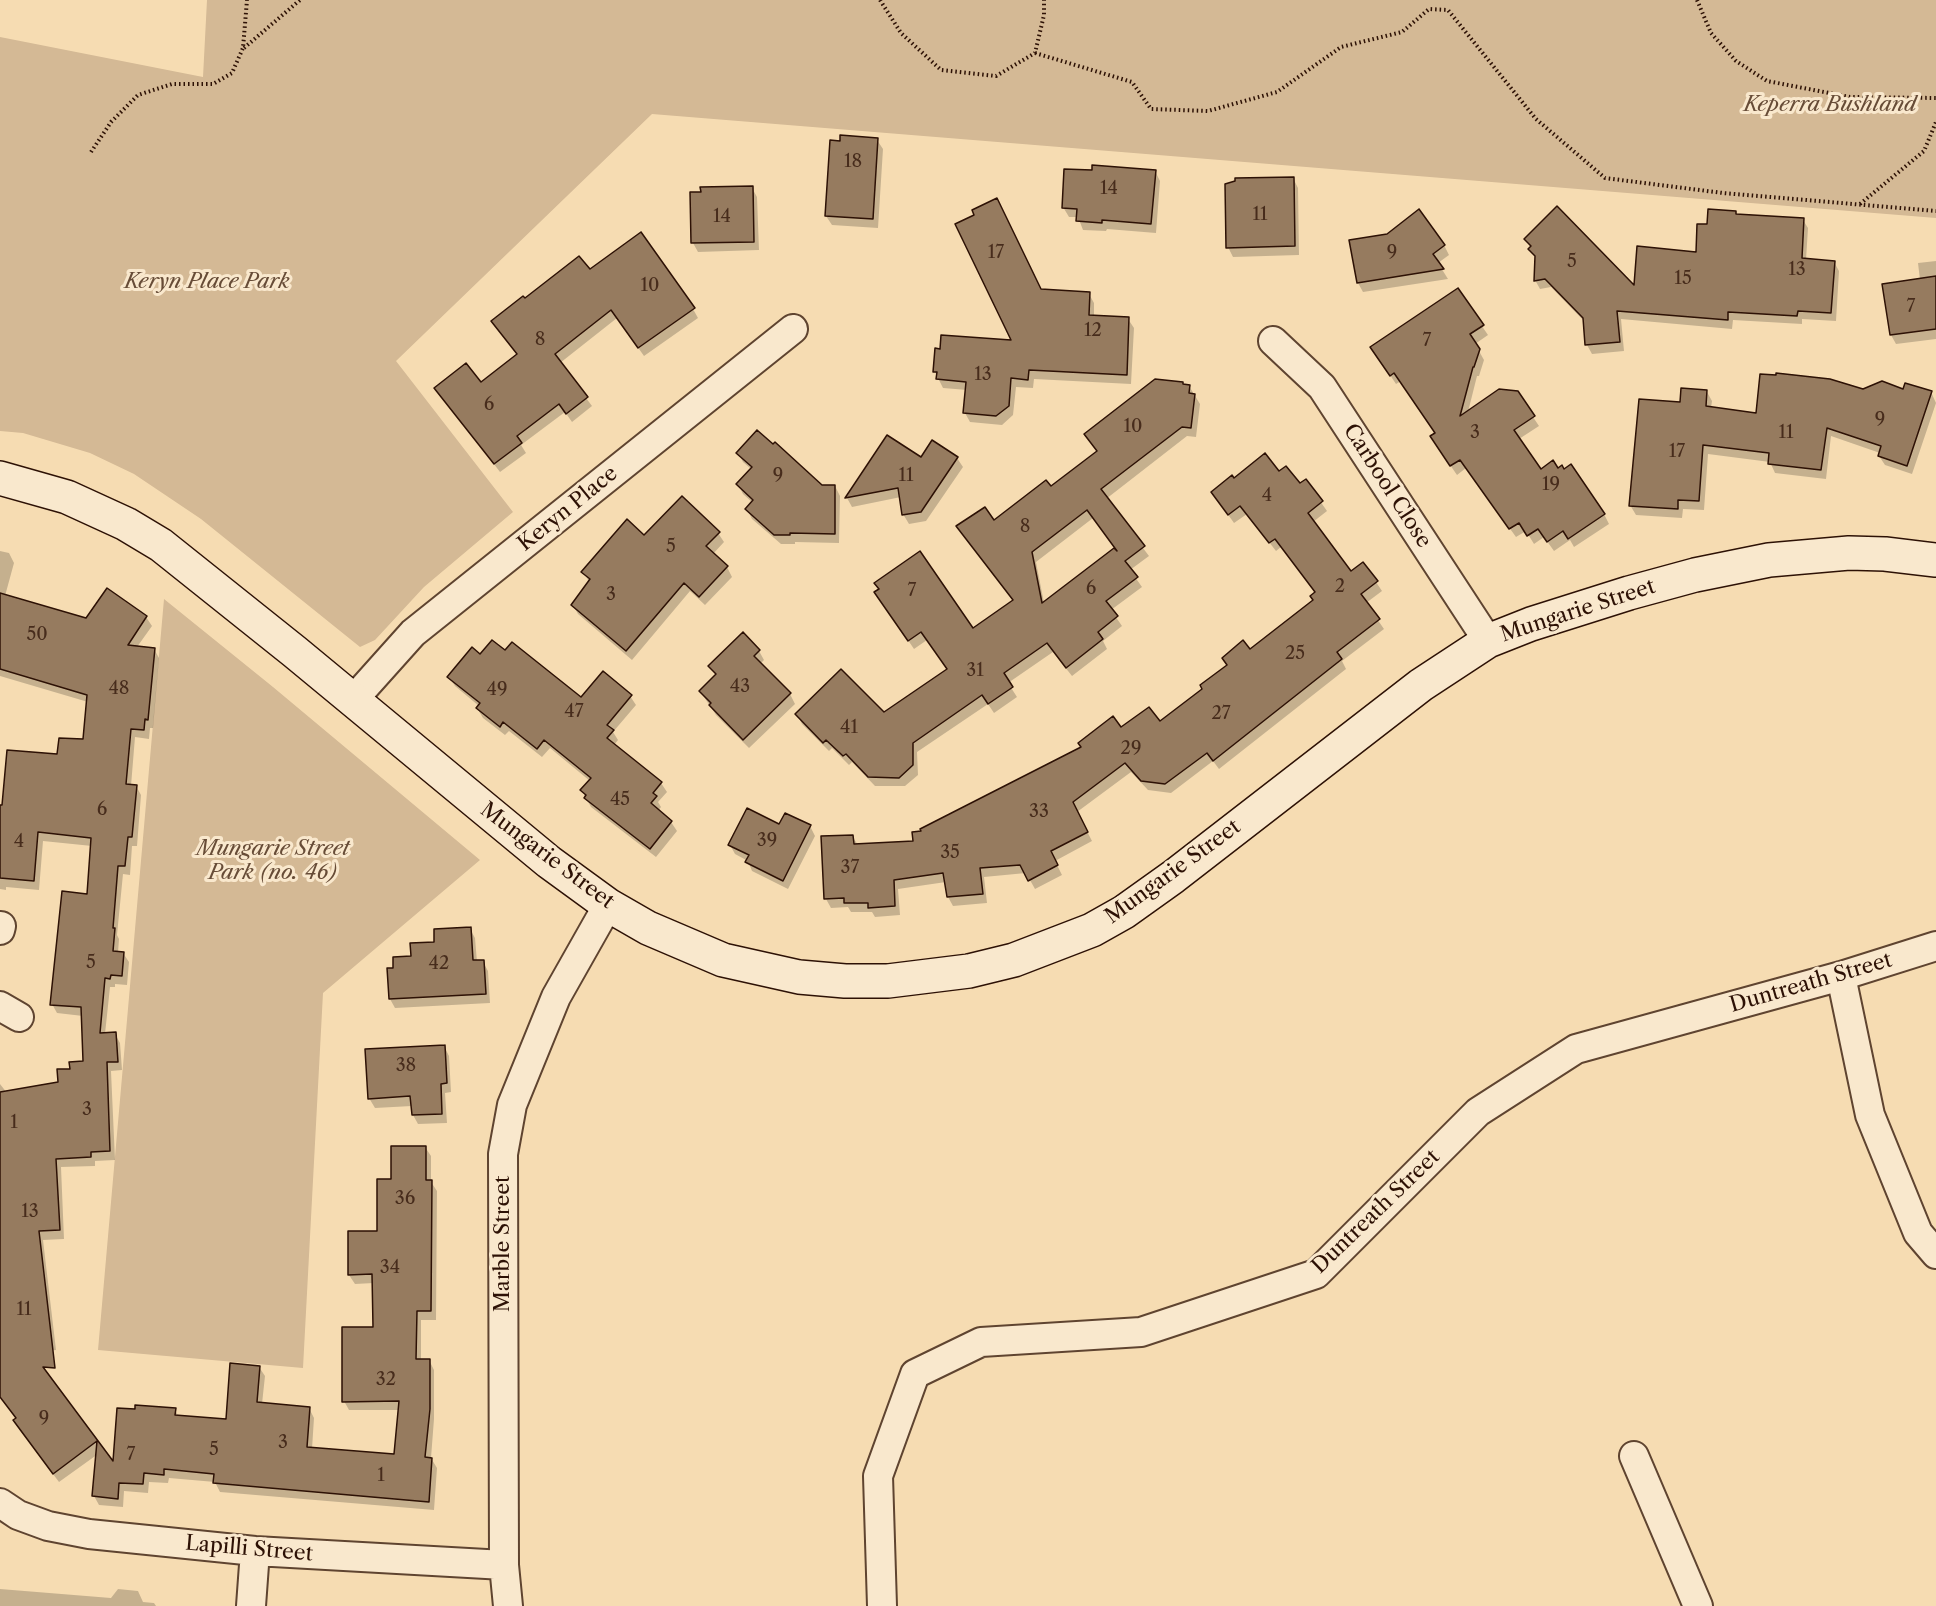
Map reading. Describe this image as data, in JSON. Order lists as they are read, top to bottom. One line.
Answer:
{"streets":{"street":["Carbool Close","Keryn Place","Mungarie Street","Duntreath Street","Marble Street","Lapilli Street"]},"crossings":[["Carbool Close","Mungarie Street"],["Keryn Place","Mungarie Street"],["Mungarie Street","Marble Street"],["Marble Street","Lapilli Street"]],"parks":["Keperra Bushland","Keryn Place Park","Mungarie Street Park (no. 46)"],"house_numbers":["18","14","11","14","17","9","5","13","15","10","7","12","8","7","13","6","9","10","3","11","17","9","11","19","4","8","5","2","6","7","3","50","25","31","43","48","49","47","27","41","29","45","6","33","39","4","35","37","5","42","38","3","1","36","13","34","11","32","9","3","5","7","1"]}
